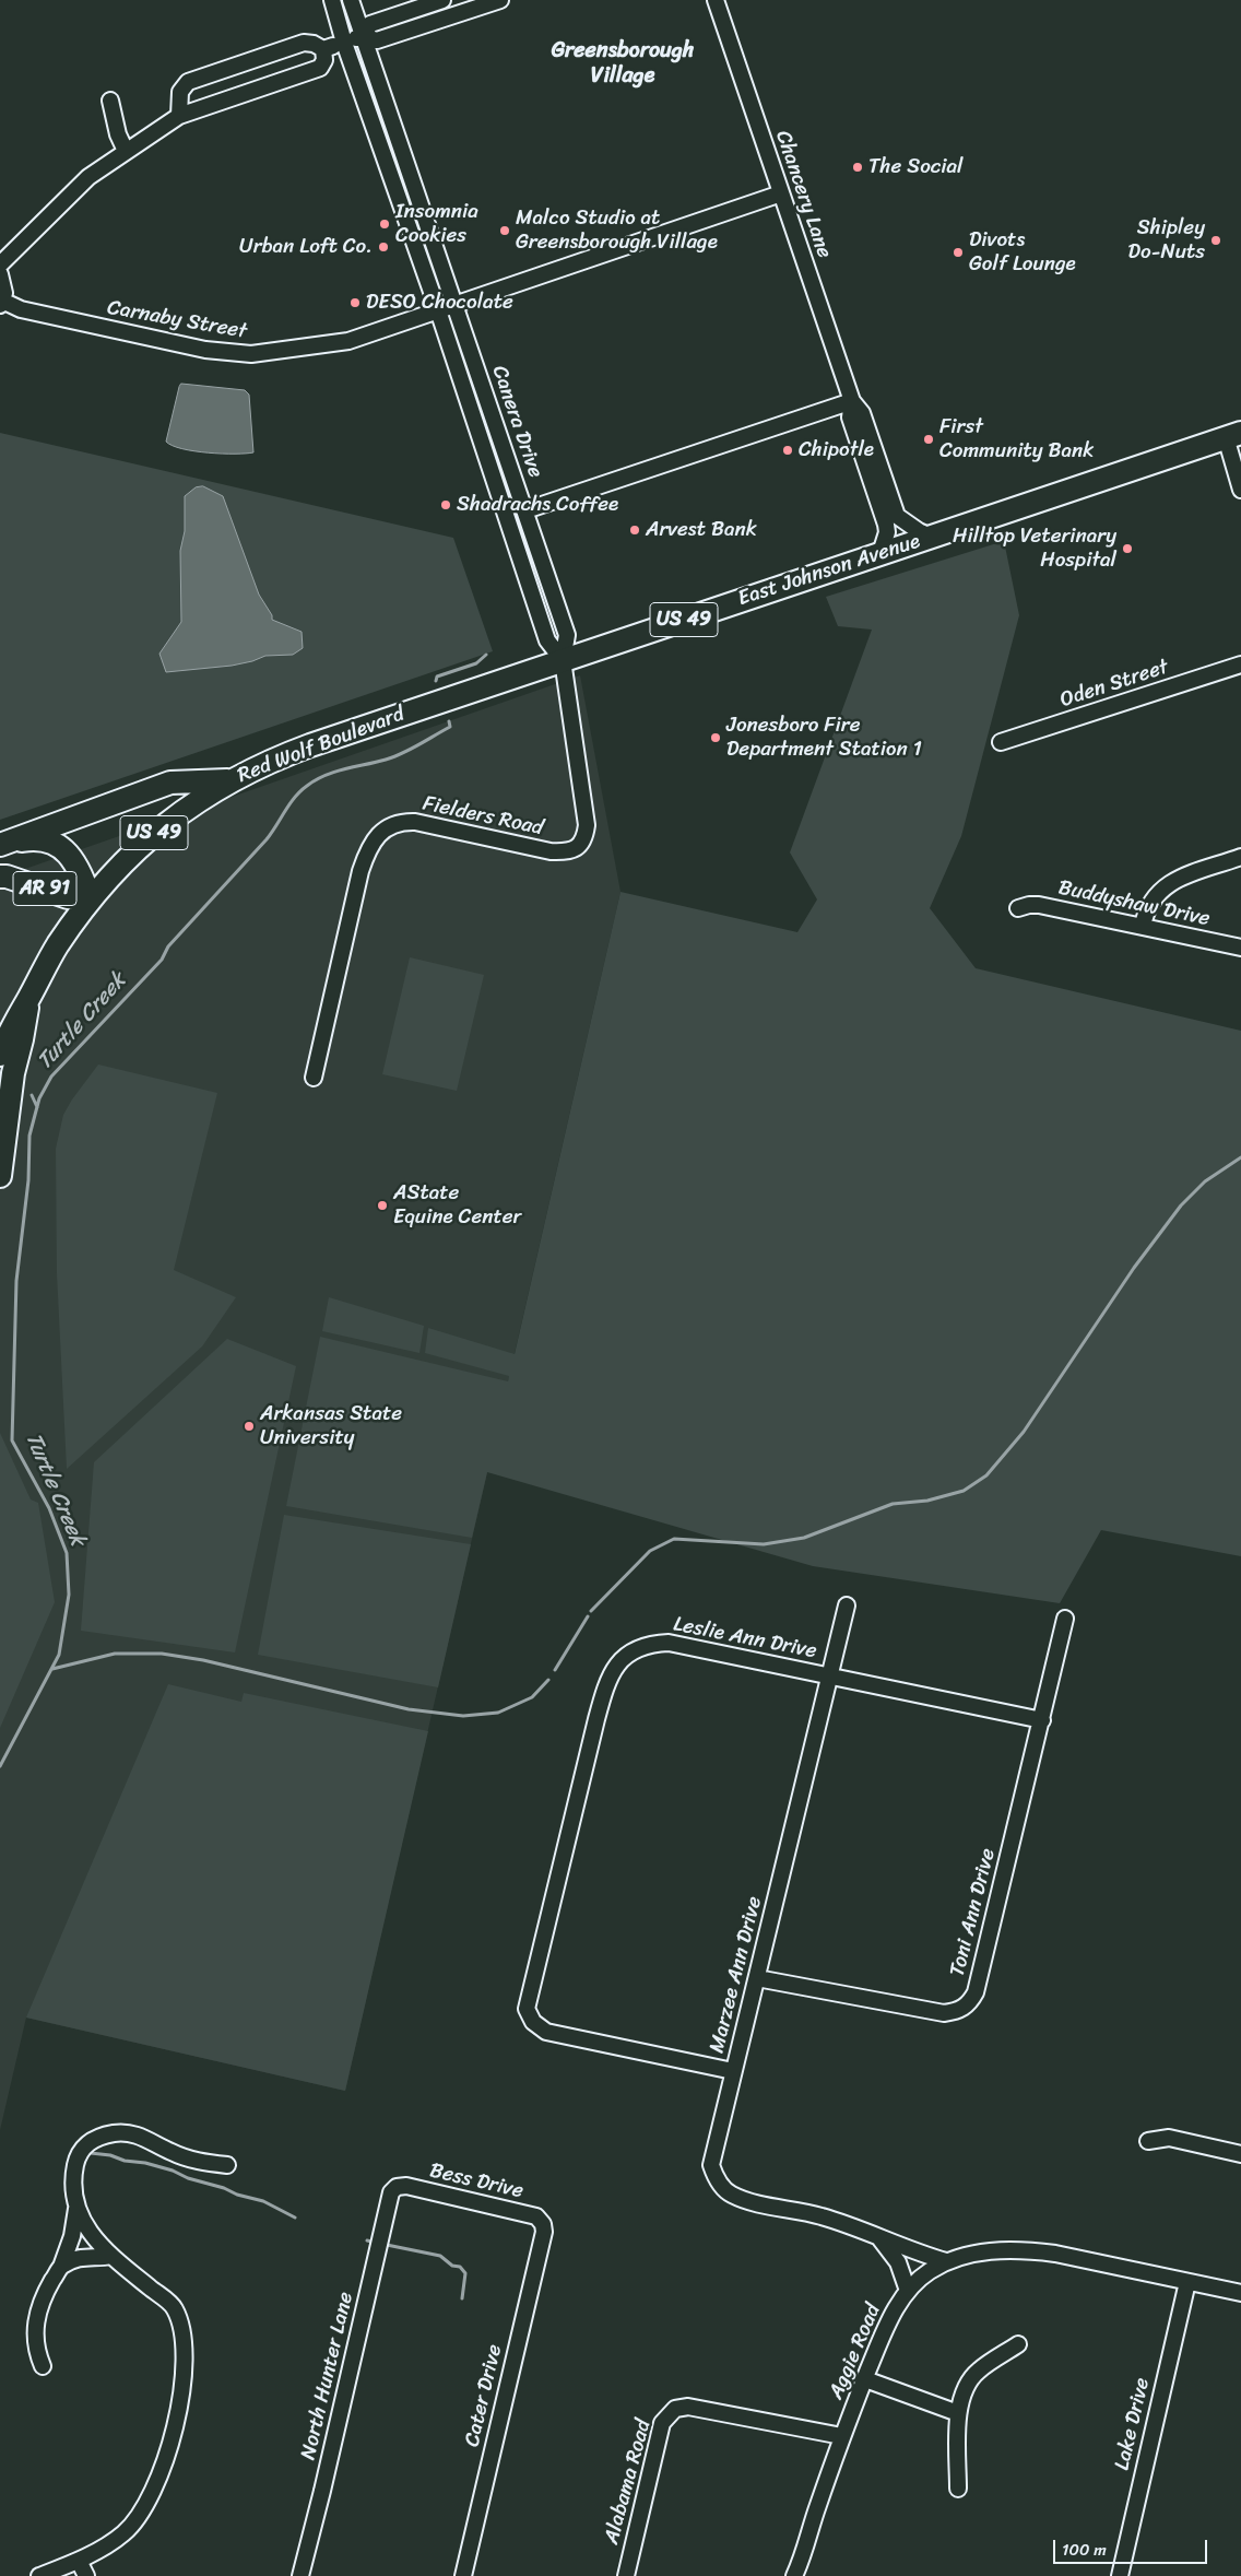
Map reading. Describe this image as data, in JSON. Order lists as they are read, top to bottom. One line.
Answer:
{"streets":{"highway":["East Johnson Avenue","US 49","Red Wolf Boulevard","AR 91"],"street":["Chancery Lane","Carnaby Street","Canera Drive","Oden Street","Fielders Road","Buddyshaw Drive","Leslie Ann Drive","Toni Ann Drive","Marzee Ann Drive","Bess Drive","Aggie Road","North Hunter Lane","Cater Drive","Lake Drive","Alabama Road"]},"crossings":[["Chancery Lane","Carnaby Street"],["Chancery Lane","East Johnson Avenue"],["Carnaby Street","Canera Drive"],["Canera Drive","East Johnson Avenue"],["Canera Drive","Fielders Road"],["East Johnson Avenue","Red Wolf Boulevard"],["East Johnson Avenue","Fielders Road"],["Red Wolf Boulevard","AR 91"],["Leslie Ann Drive","Toni Ann Drive"],["Leslie Ann Drive","Marzee Ann Drive"],["Toni Ann Drive","Marzee Ann Drive"],["Marzee Ann Drive","Aggie Road"],["Bess Drive","North Hunter Lane"],["Bess Drive","Cater Drive"],["Aggie Road","Lake Drive"],["Aggie Road","Alabama Road"]],"districts":["Greensborough Village"],"water":["Turtle Creek"],"places":["The Social","Insomnia Cookies","Malco Studio at Greensborough Village","Shipley Do-Nuts","Urban Loft Co.","Divots Golf Lounge","DESO Chocolate","First Community Bank","Chipotle","Shadrachs Coffee","Arvest Bank","Hilltop Veterinary Hospital","Jonesboro Fire Department Station 1","AState Equine Center","Arkansas State University"],"scale_bar":"100 m"}
